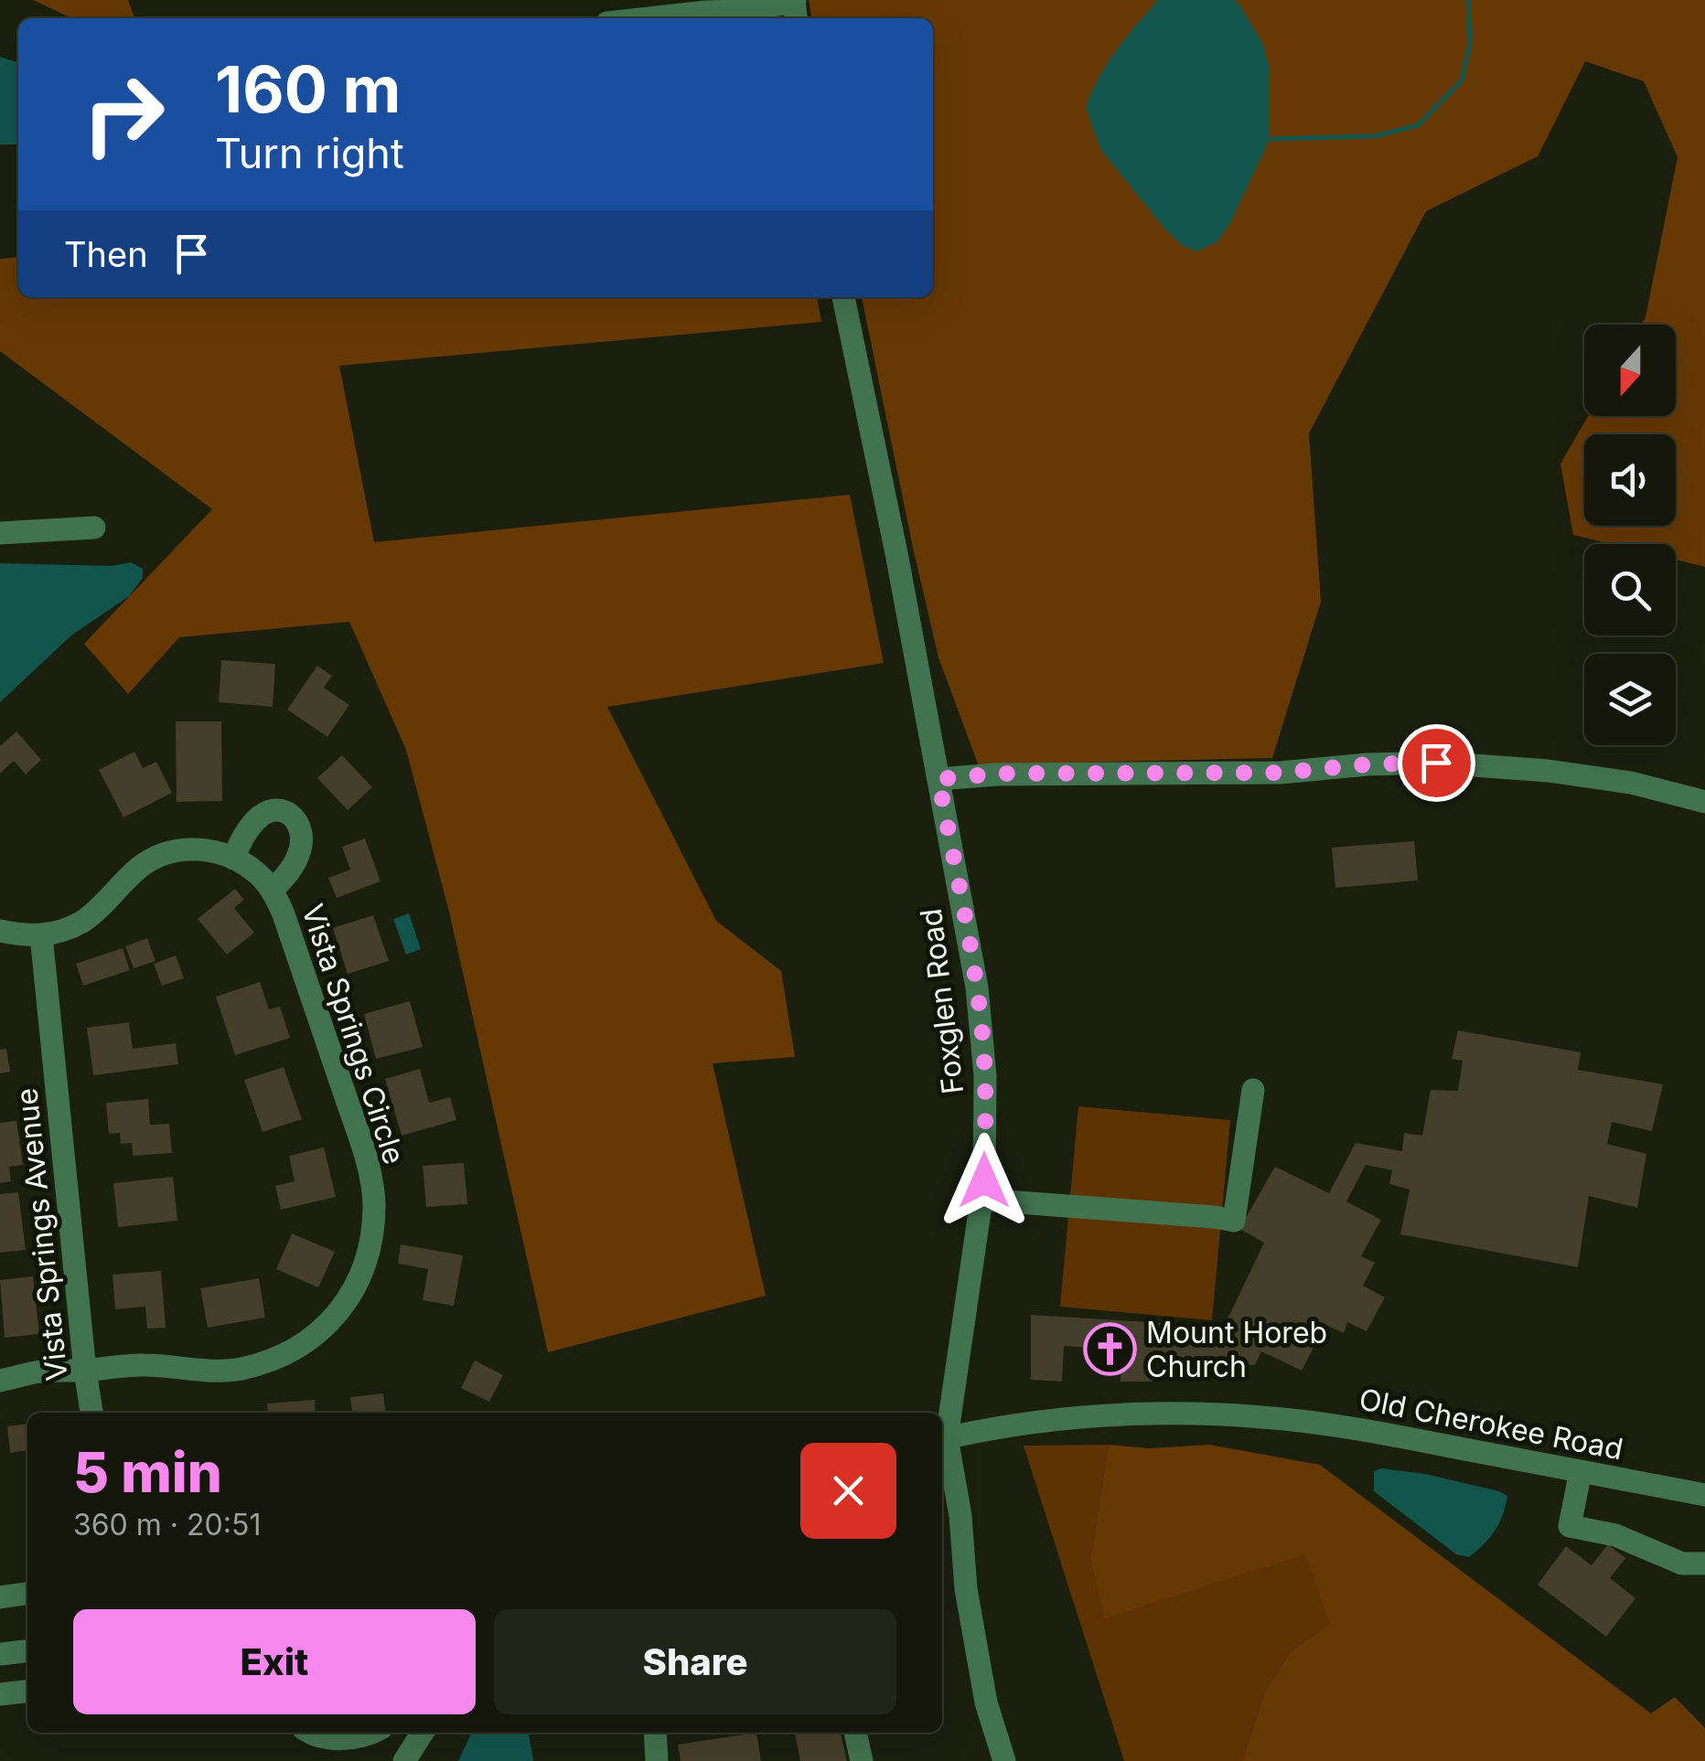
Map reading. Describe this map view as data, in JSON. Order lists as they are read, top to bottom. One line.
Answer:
{"streets":{"street":["Foxglen Road","Vista Springs Circle","Vista Springs Avenue","Old Cherokee Road"]},"crossings":[["Foxglen Road","Old Cherokee Road"],["Vista Springs Circle","Vista Springs Avenue"]],"places":{"church":["Mount Horeb Church"]},"north":"bottom","page":{"turn":["160 m","Turn right"],"then":"Then","heading":["5 min","360 m · 20:51"],"buttons":["Exit","Share"]}}
